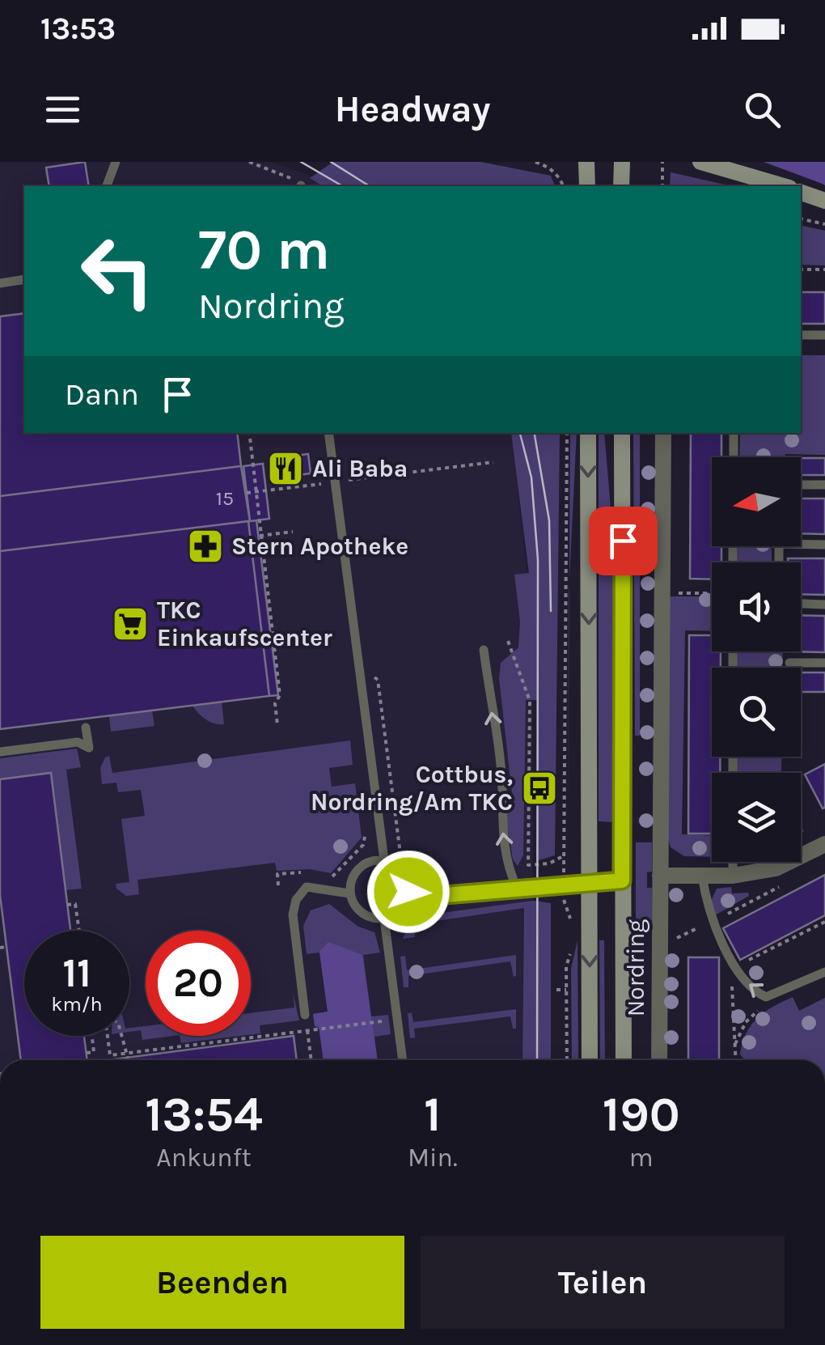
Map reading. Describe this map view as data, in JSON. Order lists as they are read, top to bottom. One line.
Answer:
{"streets":{"main road":["Nordring"]},"places":{"restaurant":["Ali Baba"],"pharmacy":["Stern Apotheke"],"supermarket":["TKC Einkaufscenter"],"bus stop":["Cottbus, Nordring/Am TKC"]},"house_numbers":["15"],"north":"left","page":{"status":"13:53","header":"Headway","turn":["70 m","Nordring"],"then":"Dann","speed":"11 km/h","limit":"20","eta":["13:54","Ankunft","1","Min.","190","m"],"buttons":["Beenden","Teilen"]}}
